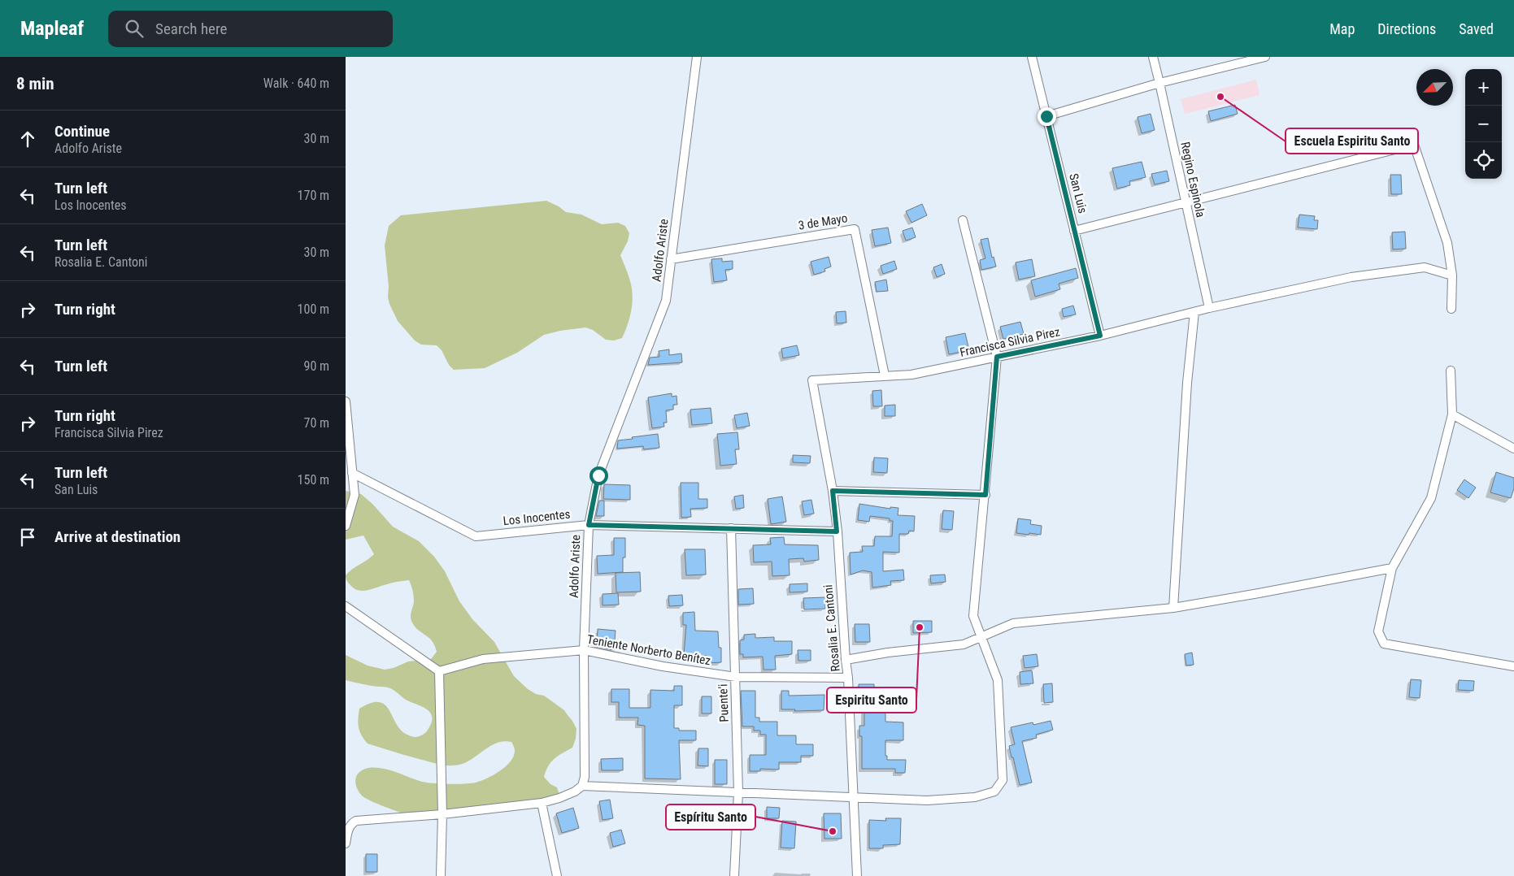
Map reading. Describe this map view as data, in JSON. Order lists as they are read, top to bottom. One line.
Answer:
{"streets":{"street":["Regino Espinola","San Luis","3 de Mayo","Adolfo Ariste","Francisca Silvia Pirez","Los Inocentes","Rosalia E. Cantoni","Teniente Norberto Benítez","Puente'i"]},"crossings":[["Regino Espinola","Francisca Silvia Pirez"],["San Luis","Francisca Silvia Pirez"],["3 de Mayo","Adolfo Ariste"],["3 de Mayo","Francisca Silvia Pirez"],["Adolfo Ariste","Los Inocentes"],["Adolfo Ariste","Teniente Norberto Benítez"],["Francisca Silvia Pirez","Rosalia E. Cantoni"],["Los Inocentes","Rosalia E. Cantoni"],["Los Inocentes","Puente'i"],["Rosalia E. Cantoni","Teniente Norberto Benítez"],["Teniente Norberto Benítez","Puente'i"]],"places":["Escuela Espiritu Santo","Espiritu Santo","Espíritu Santo"],"north":"bottom left","page":{"header":"Mapleaf","search":"Search here","nav":["Map","Directions","Saved"],"heading":["8 min","Walk · 640 m"],"map_buttons":["+","−"],"list":[["Continue","Adolfo Ariste","30 m"],["Turn left","Los Inocentes","170 m"],["Turn left","Rosalia E. Cantoni","30 m"],["Turn right","100 m"],["Turn left","90 m"],["Turn right","Francisca Silvia Pirez","70 m"],["Turn left","San Luis","150 m"],"Arrive at destination"]}}
